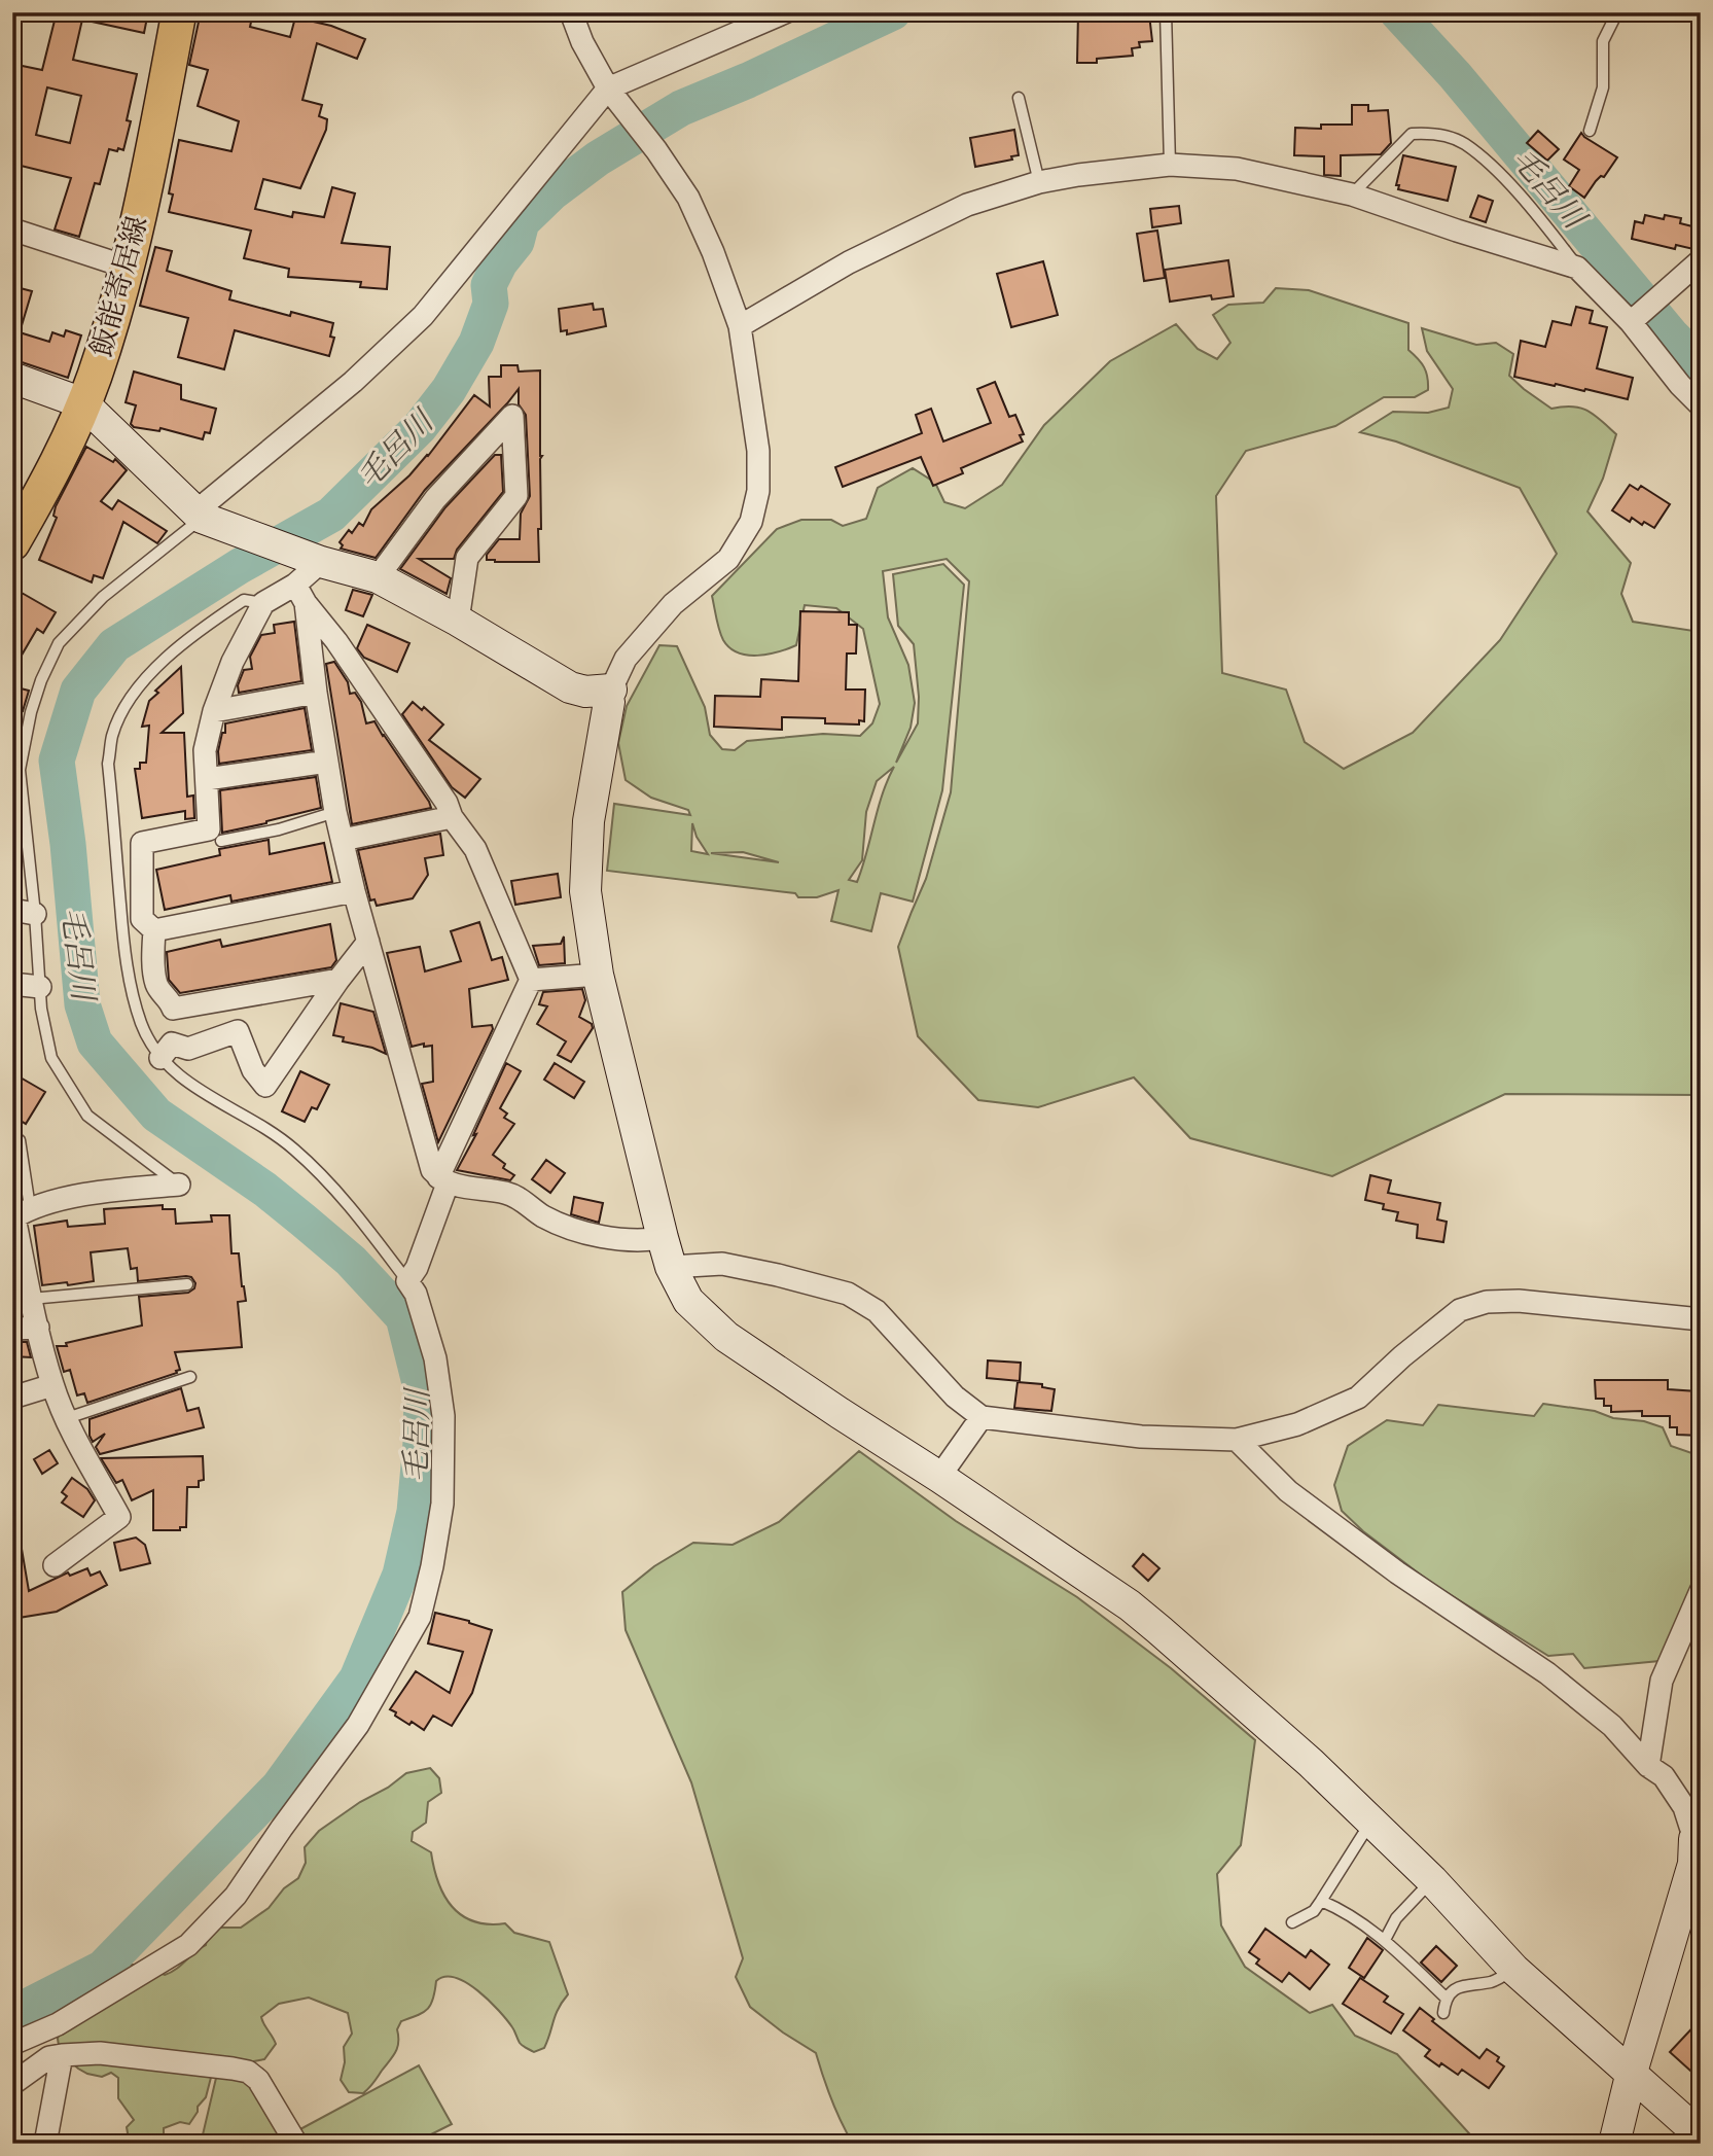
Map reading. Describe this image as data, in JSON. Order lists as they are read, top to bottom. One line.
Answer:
{"streets":{"main road":["飯能寄居線"]},"water":["毛呂川"]}
